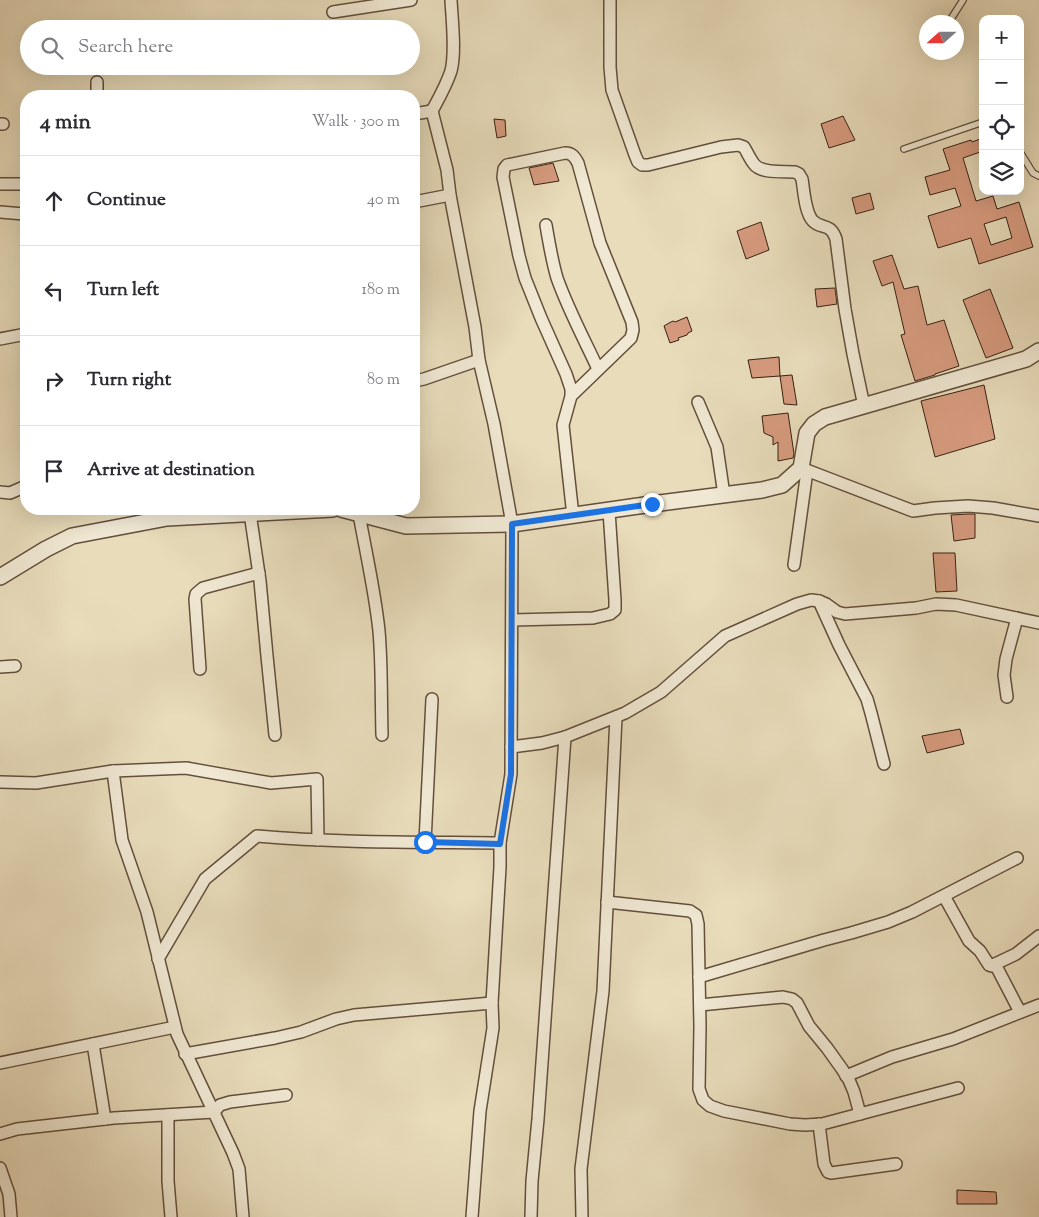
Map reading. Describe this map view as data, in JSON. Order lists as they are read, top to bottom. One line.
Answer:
{"north":"left","page":{"map_buttons":["+","−"],"search":"Search here","heading":["4 min","Walk · 300 m"],"list":[["Continue","40 m"],["Turn left","180 m"],["Turn right","80 m"],"Arrive at destination"]}}
